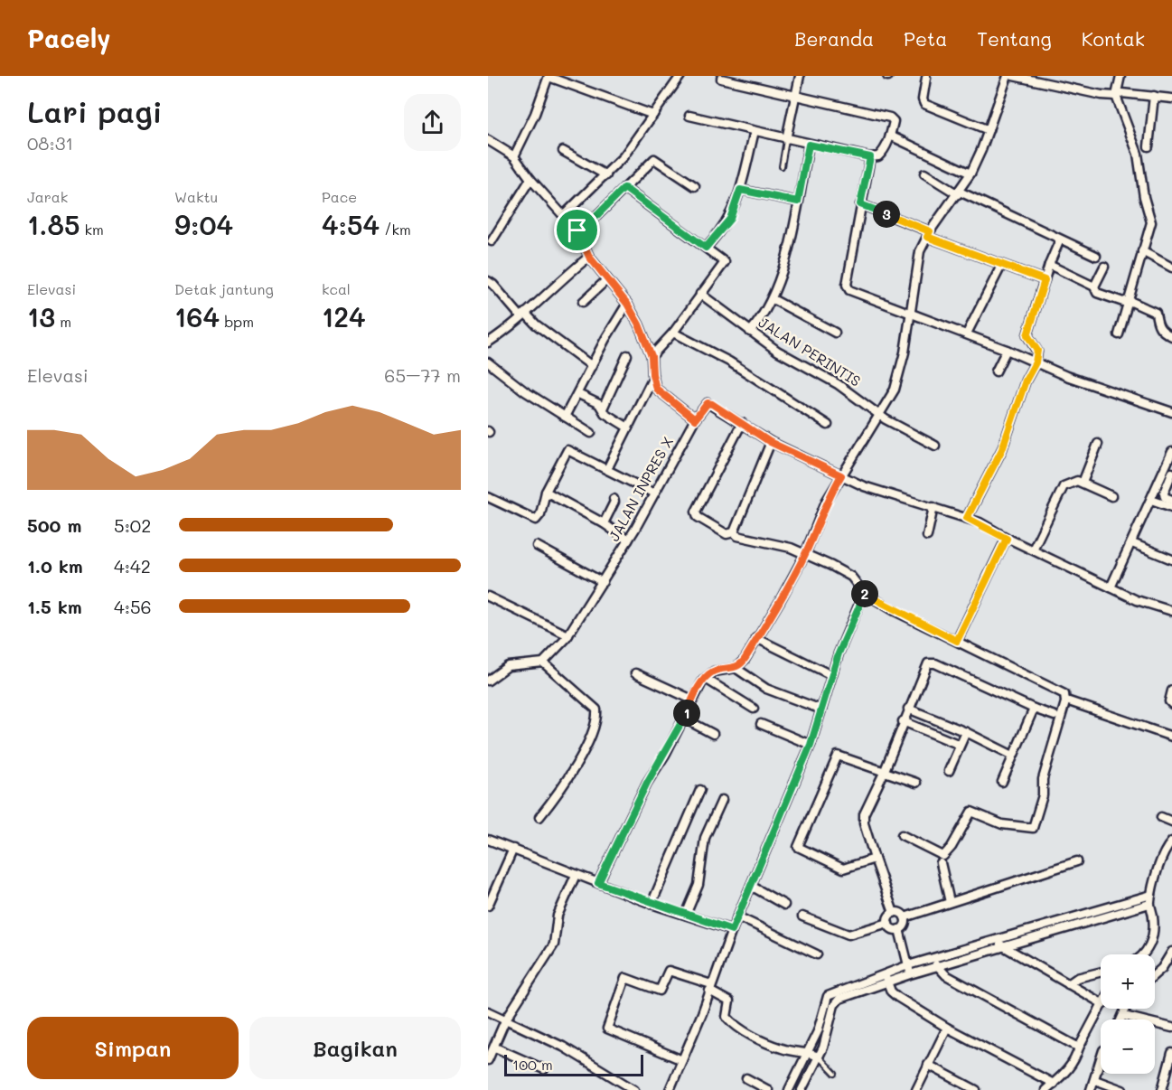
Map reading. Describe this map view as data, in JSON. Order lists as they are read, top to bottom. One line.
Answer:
{"streets":{"street":["JALAN PERINTIS","JALAN INPRES X"]},"scale_bar":"100 m","page":{"header":"Pacely","nav":["Beranda","Peta","Tentang","Kontak"],"heading":["Lari pagi","08:31"],"stats":[["Jarak","1.85 km"],["Waktu","9:04"],["Pace","4:54 /km"],["Elevasi","13 m"],["Detak jantung","164 bpm"],["kcal","124"]],"pins":["3","2","1"],"chart":["Elevasi","65–77 m"],"list":[{"name":"500 m","note":"5:02"},{"name":"1.0 km","note":"4:42"},{"name":"1.5 km","note":"4:56"}],"map_buttons":["+","−"],"buttons":["Simpan","Bagikan"],"scale":"100 m"}}
